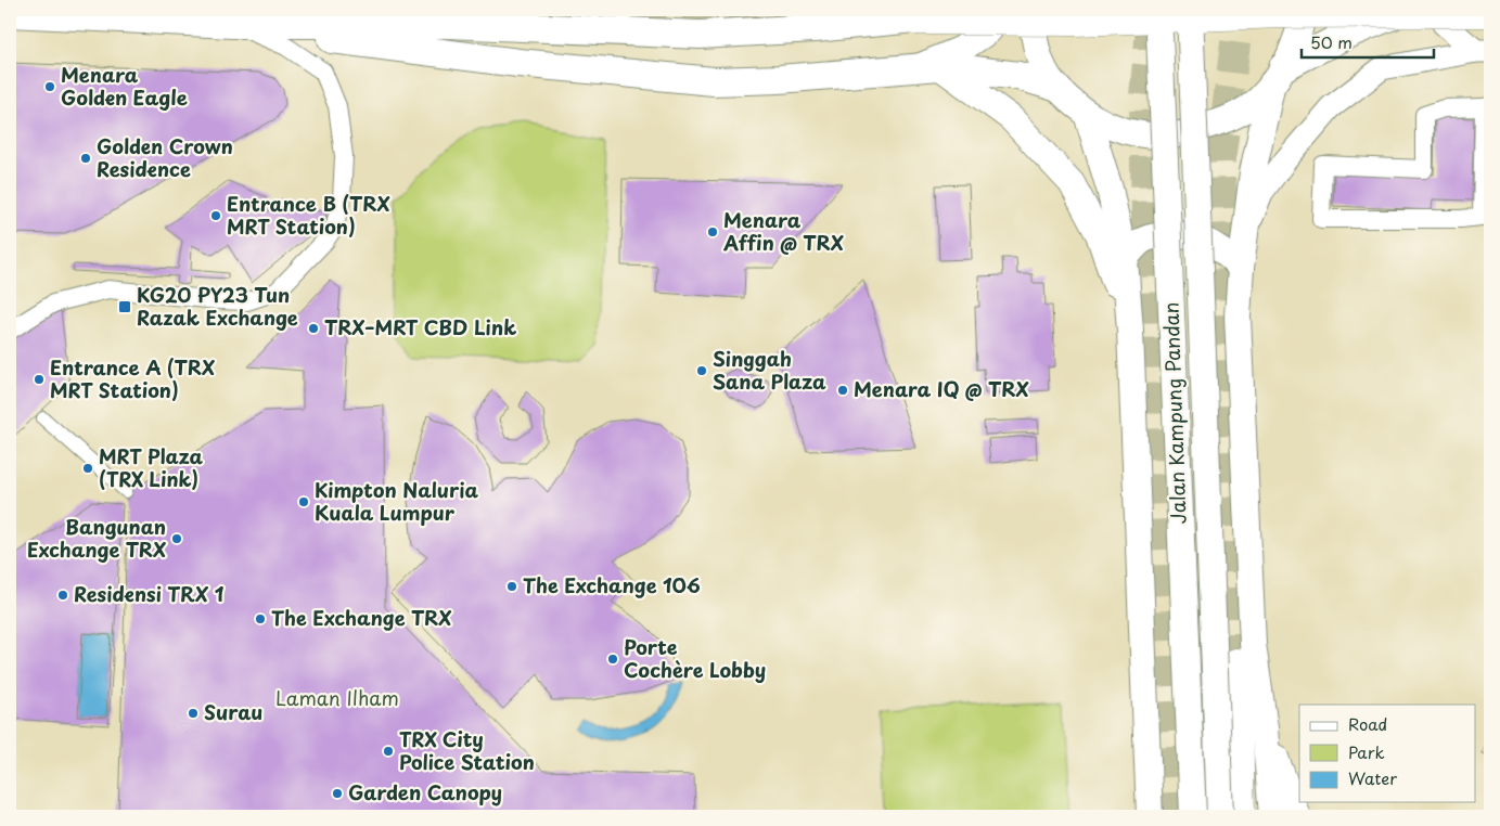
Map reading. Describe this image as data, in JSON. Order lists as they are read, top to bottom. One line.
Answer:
{"streets":{"main road":["Jalan Kampung Pandan"]},"parks":["Laman Ilham"],"places":{"other":["Menara Golden Eagle","Golden Crown Residence","Entrance B (TRX MRT Station)","Menara Affin @ TRX","TRX–MRT CBD Link","Singgah Sana Plaza","Entrance A (TRX MRT Station)","Menara IQ @ TRX","MRT Plaza (TRX Link)","Kimpton Naluria Kuala Lumpur","Bangunan Exchange TRX","The Exchange 106","Residensi TRX 1","The Exchange TRX","Porte Cochère Lobby","Surau","TRX City Police Station","Garden Canopy"],"transit":["KG20 PY23 Tun Razak Exchange"]},"legend":["Road","Park","Water"],"scale_bar":"50 m"}
